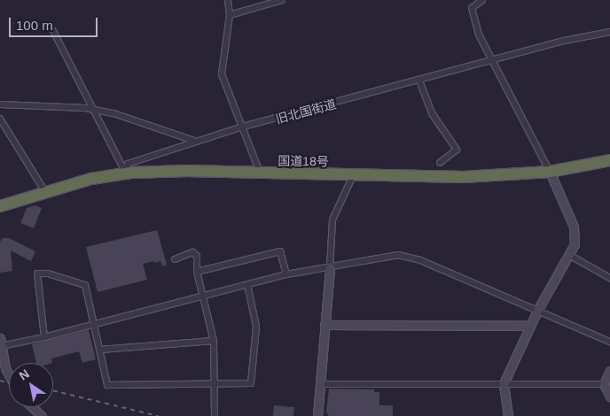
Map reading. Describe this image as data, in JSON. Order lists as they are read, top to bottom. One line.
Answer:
{"streets":{"highway":["国道18号"],"street":["旧北国街道"]},"crossings":[["旧北国街道","国道18号"]],"scale_bar":"100 m","north":"top left"}
